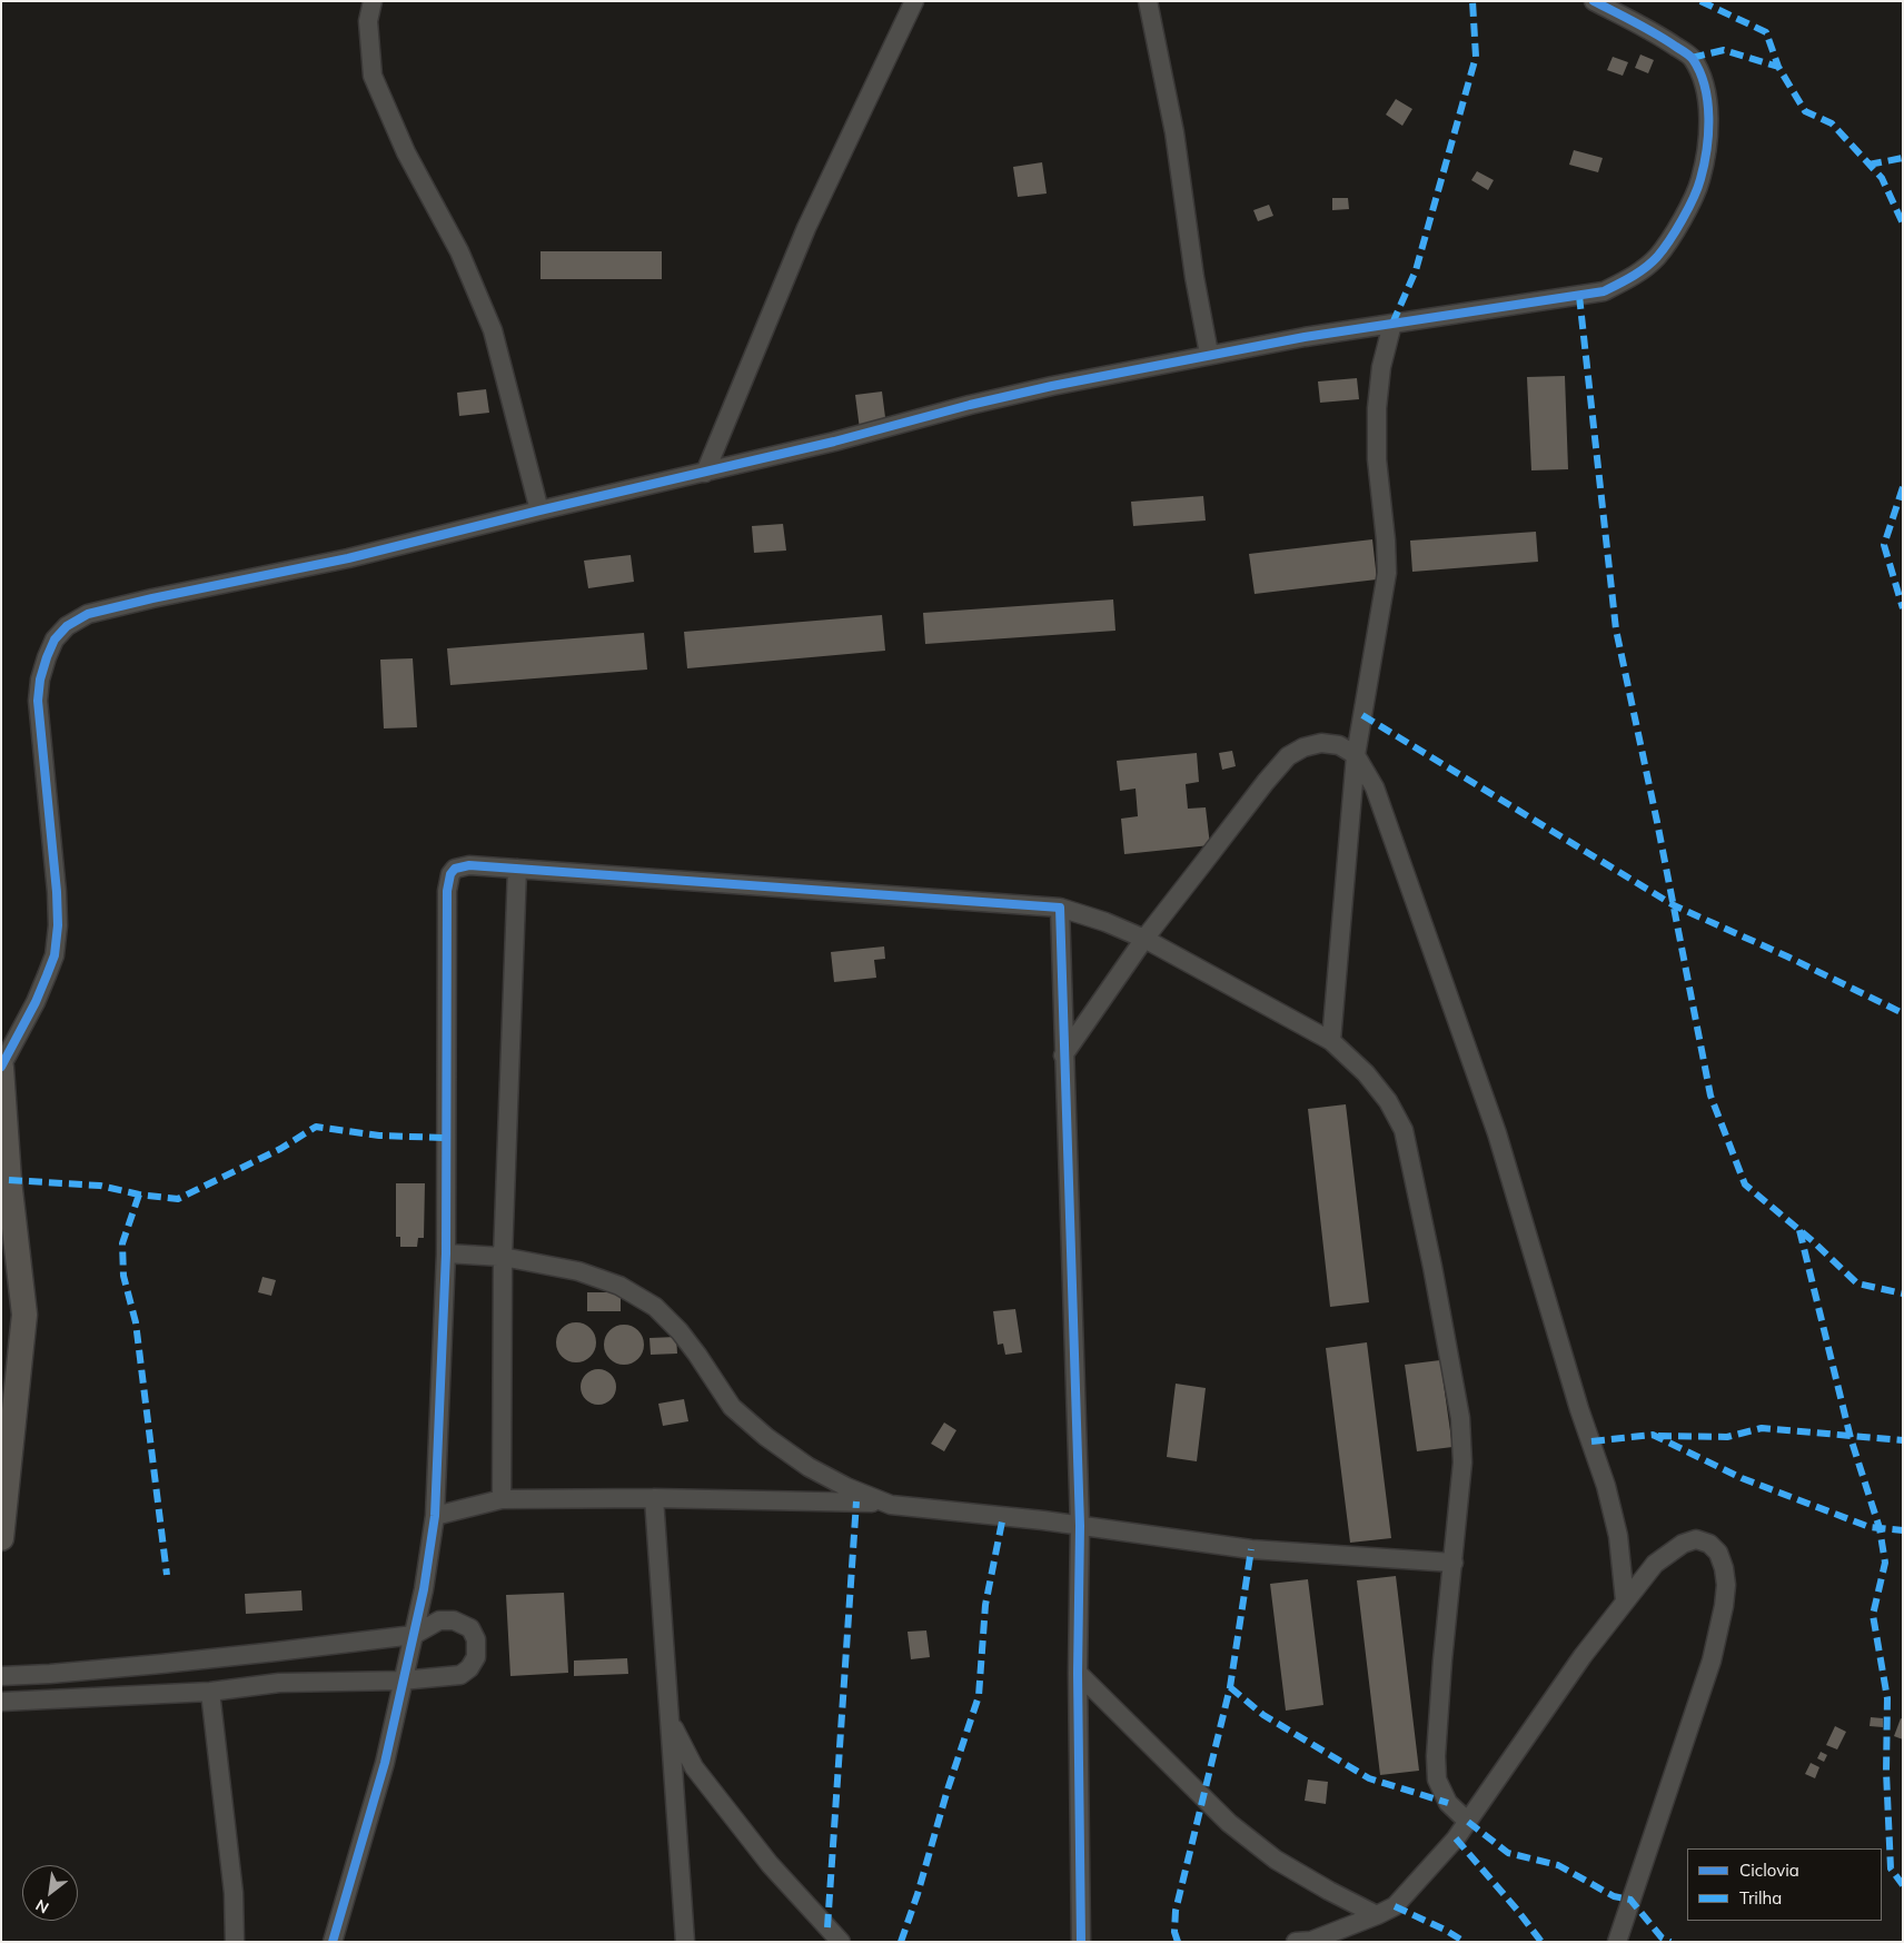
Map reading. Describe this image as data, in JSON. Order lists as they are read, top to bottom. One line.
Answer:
{"legend":["Ciclovia","Trilha"],"north":"bottom left"}
